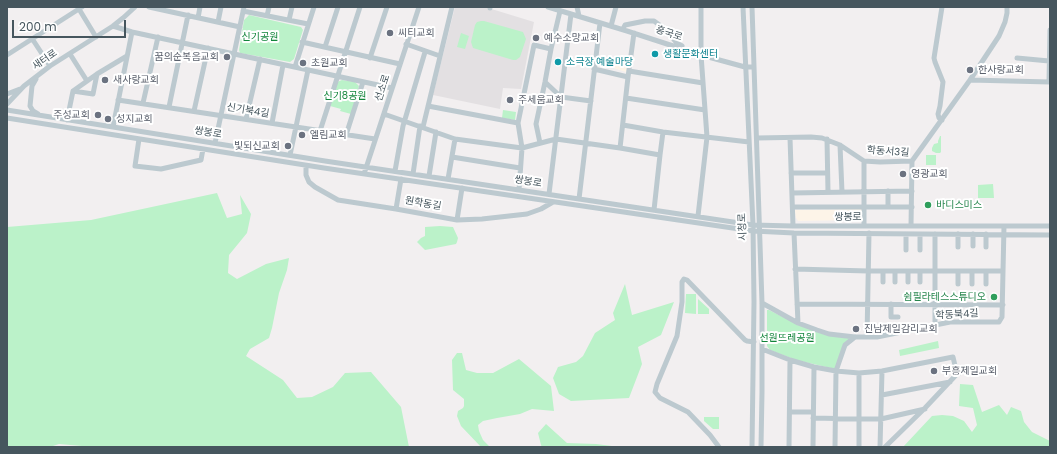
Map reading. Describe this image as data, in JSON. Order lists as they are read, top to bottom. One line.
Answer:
{"streets":{"street":["흥국로","새터로","선소로","신기북4길","쌍봉로","학동서3길","원학동길","시청로","학동북4길"]},"crossings":[["흥국로","시청로"],["선소로","신기북4길"],["선소로","쌍봉로"],["쌍봉로","학동서3길"],["쌍봉로","원학동길"],["쌍봉로","시청로"],["쌍봉로","학동북4길"],["학동서3길","시청로"],["시청로","학동북4길"]],"parks":["신기공원","신기8공원","선원뜨레공원"],"places":["씨티교회","예수소망교회","생활문화센터","꿈의순복음교회","소극장 예술마당","초원교회","한사랑교회","새사랑교회","주세움교회","주성교회","성지교회","엘림교회","빛되신교회","영광교회","바디스미스","쉼필라테스스튜디오","진남제일감리교회","부흥제일교회"],"scale_bar":"200 m"}
